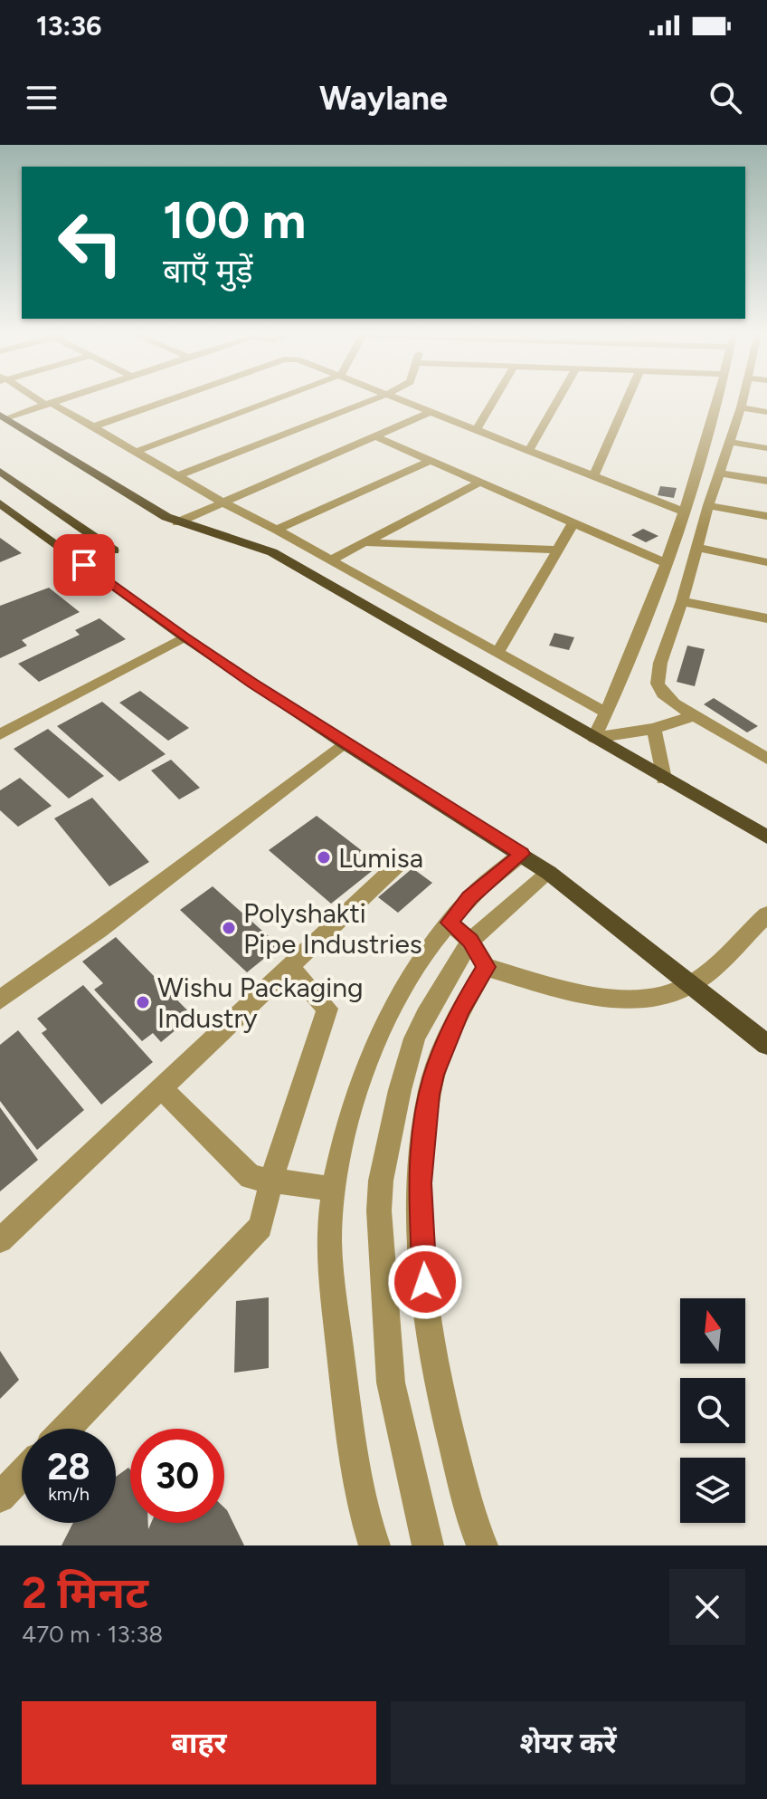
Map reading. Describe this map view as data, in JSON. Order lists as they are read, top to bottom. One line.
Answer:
{"places":["Lumisa","Polyshakti Pipe Industries","Wishu Packaging Industry"],"north":"top","page":{"status":"13:36","header":"Waylane","turn":["100 m","बाएँ मुड़ें"],"speed":"28 km/h","limit":"30","heading":["2 मिनट","470 m · 13:38"],"buttons":["बाहर","शेयर करें"]}}
